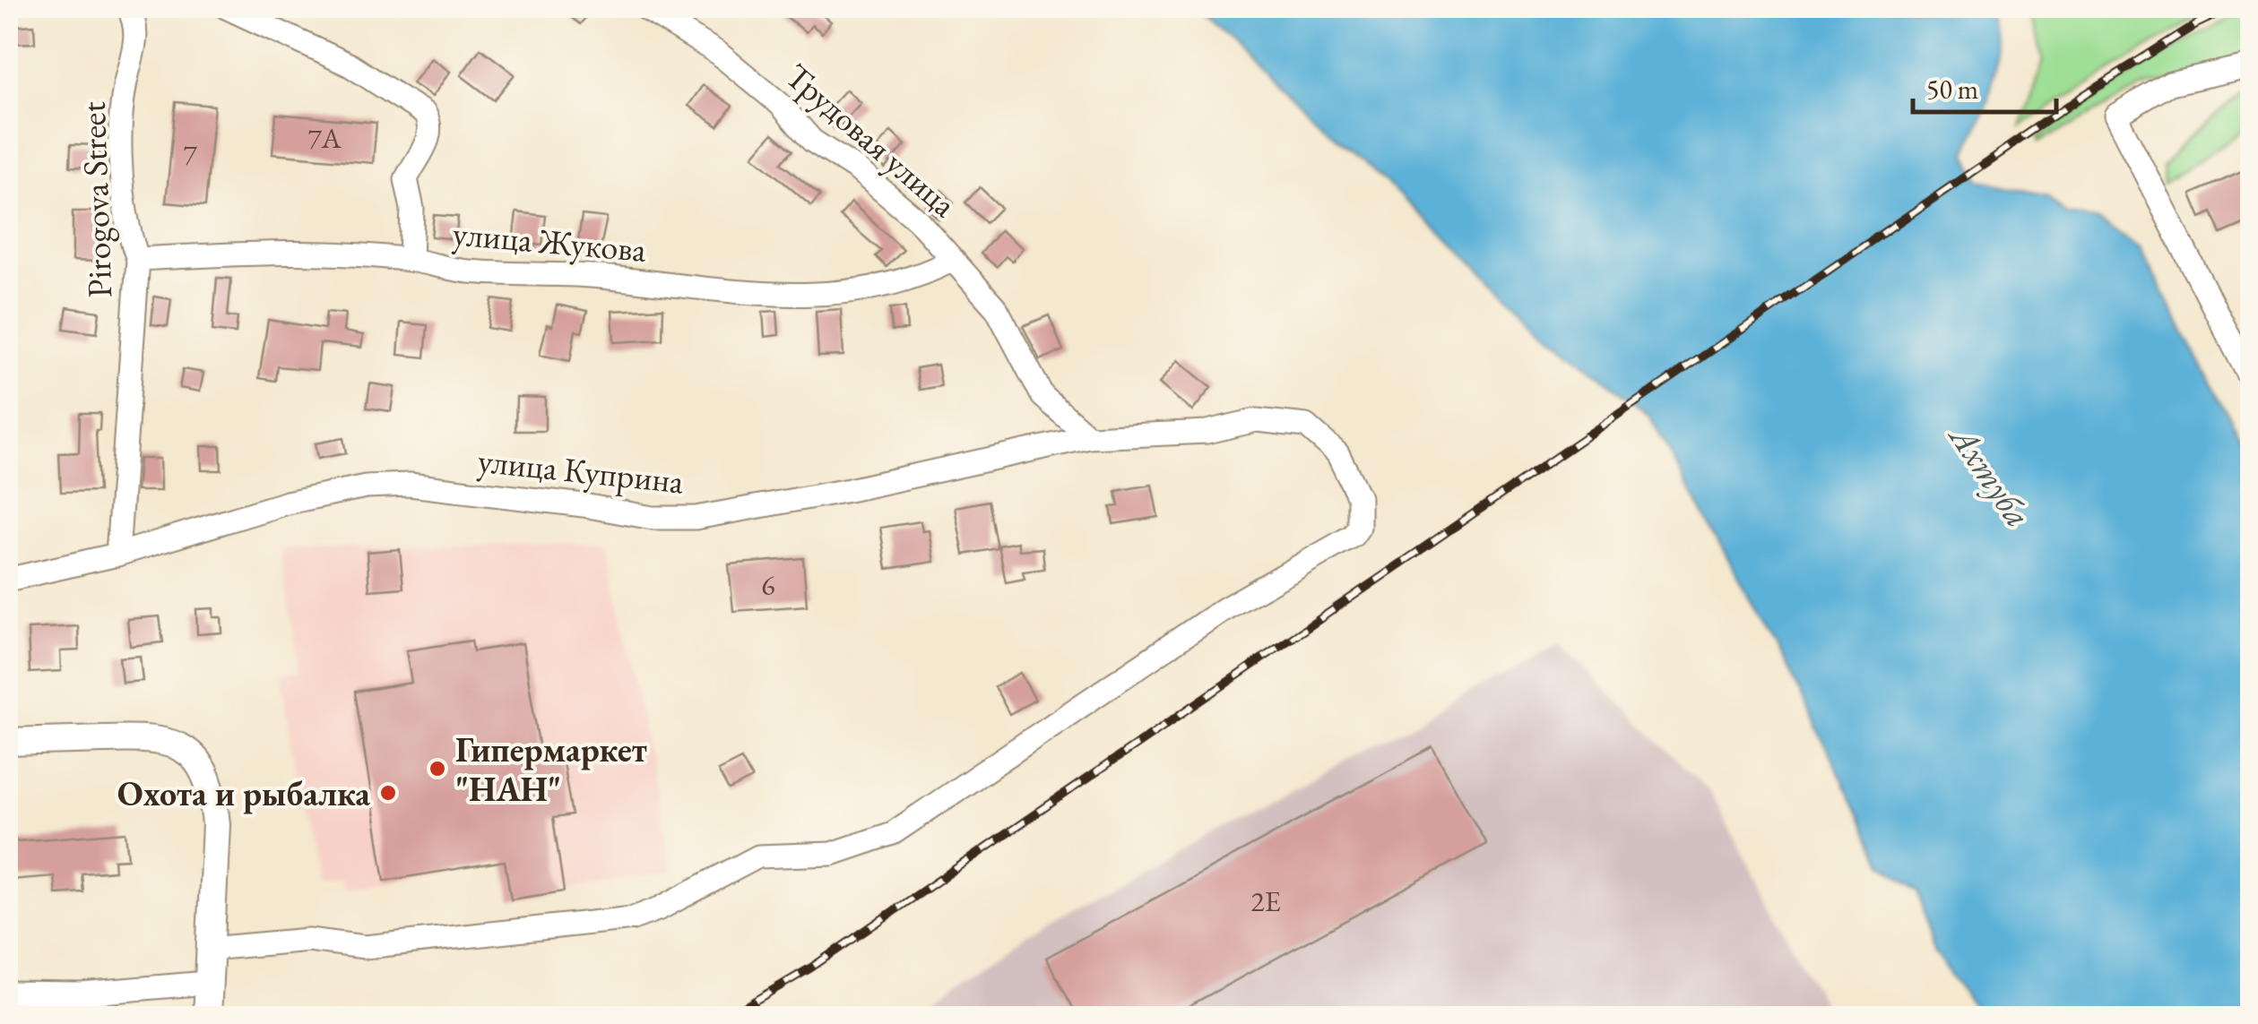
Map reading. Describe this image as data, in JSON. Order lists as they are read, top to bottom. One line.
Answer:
{"streets":{"street":["Трудовая улица","Pirogova Street","улица Жукова","улица Куприна"]},"crossings":[["Трудовая улица","улица Жукова"],["Трудовая улица","улица Куприна"],["Pirogova Street","улица Жукова"],["Pirogova Street","улица Куприна"]],"water":["Ахтуба"],"places":["Гипермаркет \"НАН\"","Охота и рыбалка"],"house_numbers":["7А","7","6","2Е"],"scale_bar":"50 m"}
